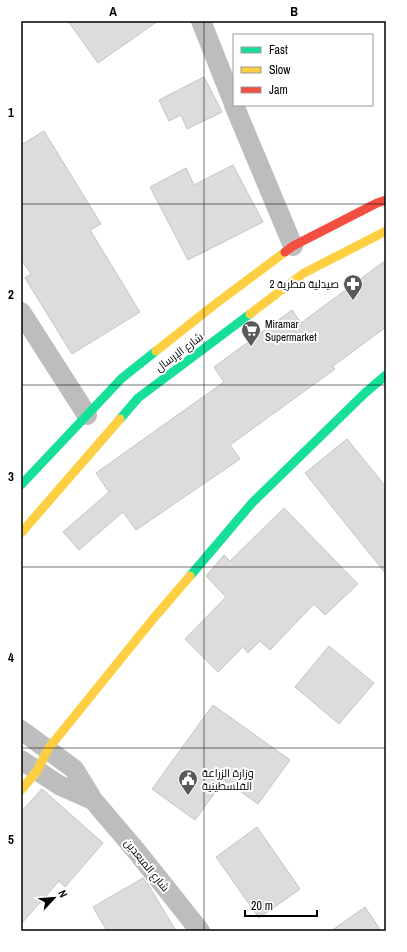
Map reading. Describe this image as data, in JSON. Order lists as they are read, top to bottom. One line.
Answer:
{"streets":{"main road":["شارع الإرسال"],"street":["شارع المبعدين"]},"places":{"pharmacy":["صيدلية مطرية 2"],"supermarket":["Miramar Supermarket"],"public building":["وزارة الزراعة الفلسطينية"]},"legend":["Fast","Slow","Jam"],"scale_bar":"20 m","north":"top right","grid":{"columns":["A","B"],"rows":["1","2","3","4","5"]}}
